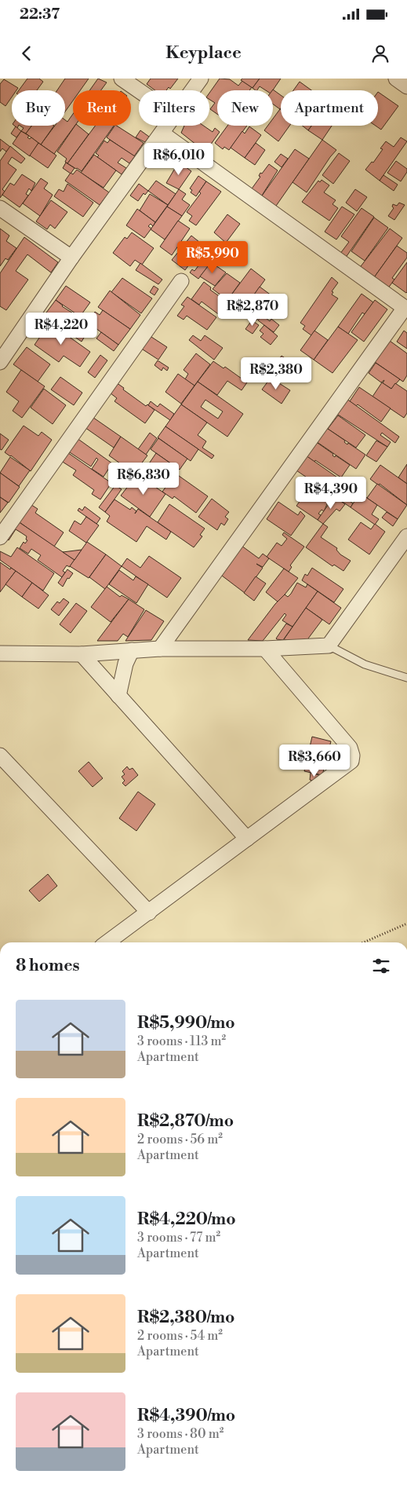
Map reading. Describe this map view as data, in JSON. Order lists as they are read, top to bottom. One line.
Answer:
{"page":{"status":"22:37","header":"Keyplace","chip":["Buy","Rent","Filters","New","Apartment"],"price":["R$6,010","R$5,990","R$2,870","R$4,220","R$2,380","R$6,830","R$4,390","R$3,660"],"heading":"8 homes","list":[{"name":"R$5,990/mo","note":"3 rooms · 113 m² · Apartment"},{"name":"R$2,870/mo","note":"2 rooms · 56 m² · Apartment"},{"name":"R$4,220/mo","note":"3 rooms · 77 m² · Apartment"},{"name":"R$2,380/mo","note":"2 rooms · 54 m² · Apartment"},{"name":"R$4,390/mo","note":"3 rooms · 80 m² · Apartment"}]}}
